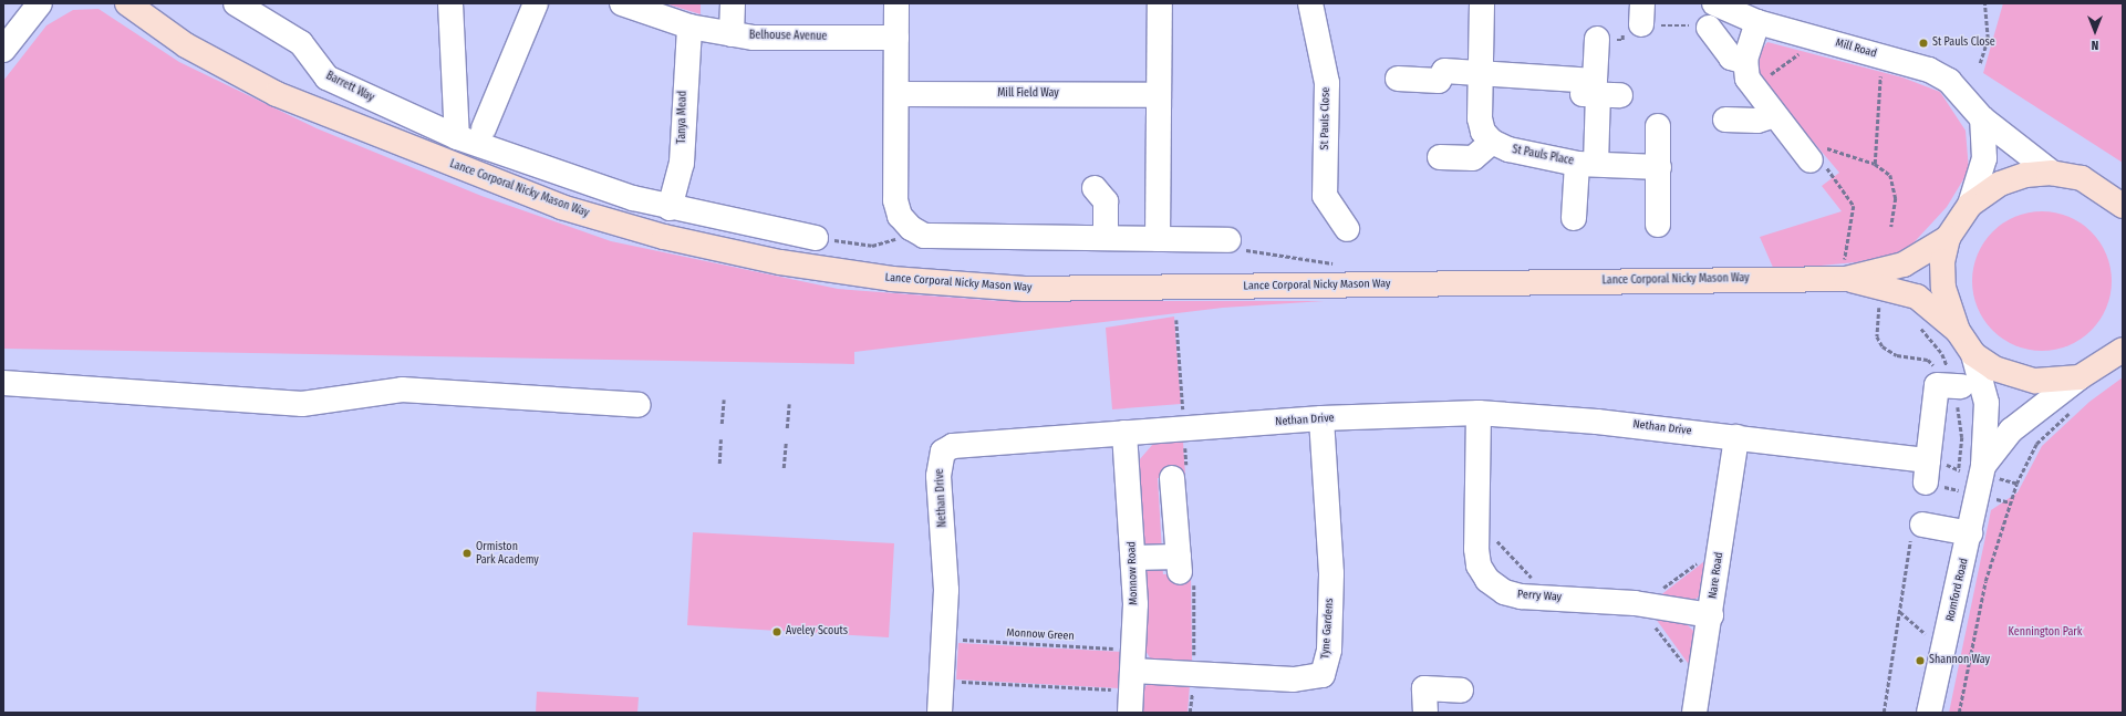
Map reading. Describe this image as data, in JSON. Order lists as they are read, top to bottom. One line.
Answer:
{"streets":{"main road":["Lance Corporal Nicky Mason Way"],"street":["Belhouse Avenue","Mill Road","Barrett Way","Mill Field Way","Tanya Mead","St Pauls Close","St Pauls Place","Nethan Drive","Monnow Road","Nare Road","Romford Road","Perry Way","Tyne Gardens"],"path":["Monnow Green"]},"crossings":[["Belhouse Avenue","Tanya Mead"],["Barrett Way","Tanya Mead"],["Nethan Drive","Monnow Road"],["Nethan Drive","Nare Road"],["Nethan Drive","Perry Way"],["Nethan Drive","Tyne Gardens"],["Nethan Drive","Monnow Green"],["Monnow Road","Tyne Gardens"],["Monnow Road","Monnow Green"],["Nare Road","Perry Way"],["Tyne Gardens","Monnow Green"]],"parks":["Kennington Park"],"places":["St Pauls Close","Ormiston Park Academy","Aveley Scouts","Shannon Way"],"north":"bottom"}
